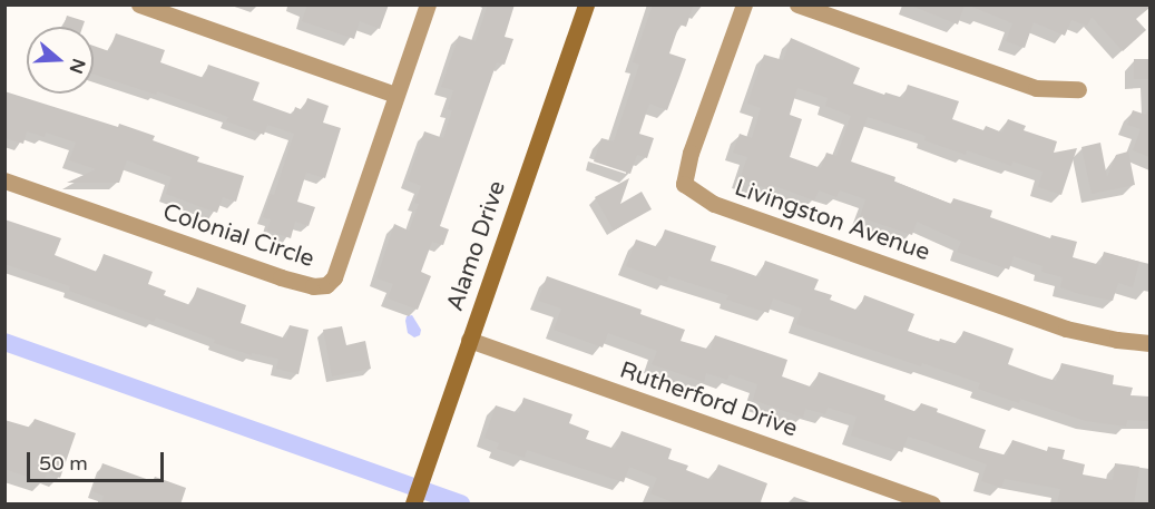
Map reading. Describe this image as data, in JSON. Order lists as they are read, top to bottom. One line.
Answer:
{"streets":{"main road":["Alamo Drive"],"street":["Livingston Avenue","Colonial Circle","Rutherford Drive"]},"crossings":[["Alamo Drive","Rutherford Drive"]],"scale_bar":"50 m","north":"right"}
